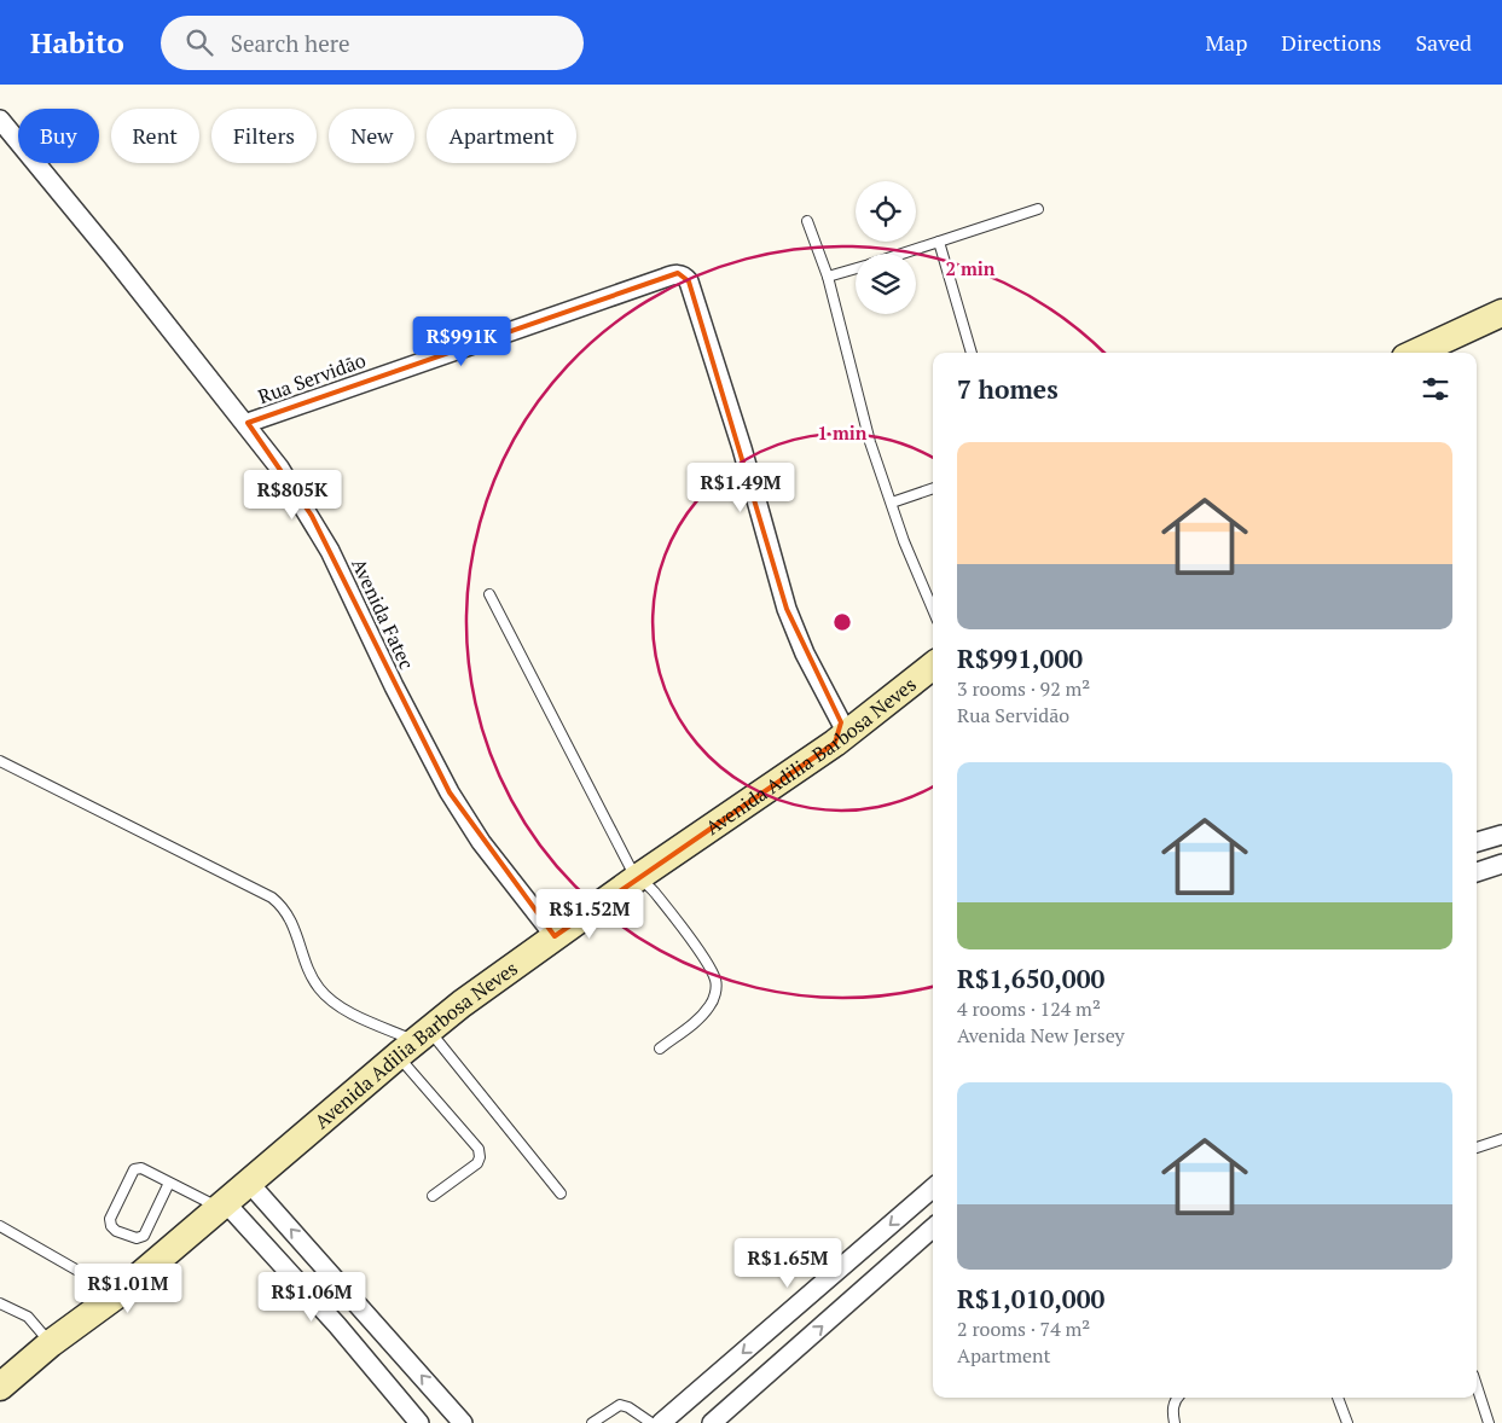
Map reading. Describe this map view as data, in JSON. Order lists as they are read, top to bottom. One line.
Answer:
{"streets":{"street":["Rua Servidão","Avenida Fatec","Avenida Adilia Barbosa Neves"]},"crossings":[["Rua Servidão","Avenida Fatec"],["Rua Servidão","Avenida Adilia Barbosa Neves"],["Avenida Fatec","Avenida Adilia Barbosa Neves"]],"page":{"header":"Habito","search":"Search here","nav":["Map","Directions","Saved"],"chip":["Buy","Rent","Filters","New","Apartment"],"price":["R$991K","R$1.49M","R$805K","R$1.52M","R$1.65M","R$1.01M","R$1.06M"],"heading":"7 homes","list":[{"name":"R$991,000","note":"3 rooms · 92 m² · Rua Servidão"},{"name":"R$1,650,000","note":"4 rooms · 124 m² · Avenida New Jersey"},{"name":"R$1,010,000","note":"2 rooms · 74 m² · Apartment"}]},"rings":["2 min","1 min"]}
